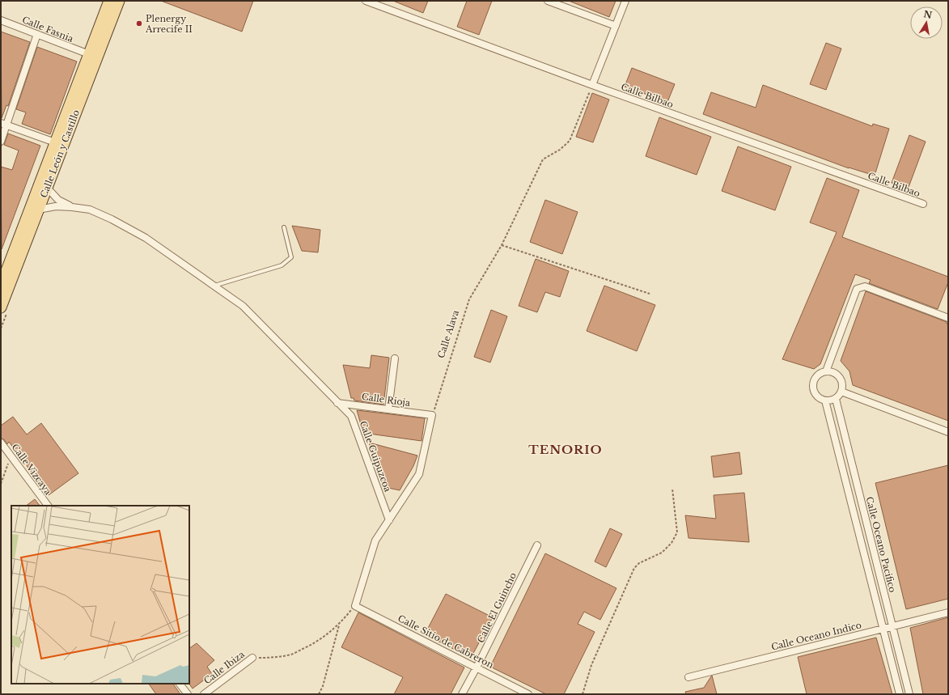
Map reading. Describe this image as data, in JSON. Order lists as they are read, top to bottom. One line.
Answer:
{"streets":{"main road":["Calle León y Castillo"],"street":["Calle Fasnia","Calle Bilbao","Calle Rioja","Calle Guipuzcoa","Calle Vizcaya","Calle Oceano Pacifico","Calle El Guincho","Calle Oceano Indico","Calle Sitio de Cabreron","Calle Ibiza"],"path":["Calle Alava"]},"crossings":[["Calle Fasnia","Calle León y Castillo"],["Calle Bilbao","Calle Alava"],["Calle León y Castillo","Calle Guipuzcoa"],["Calle Alava","Calle Rioja"],["Calle Rioja","Calle Guipuzcoa"],["Calle Oceano Pacifico","Calle Oceano Indico"],["Calle El Guincho","Calle Sitio de Cabreron"],["Calle Sitio de Cabreron","Calle Ibiza"]],"districts":["TENORIO"],"places":["Plenergy Arrecife II"],"north":"top"}
